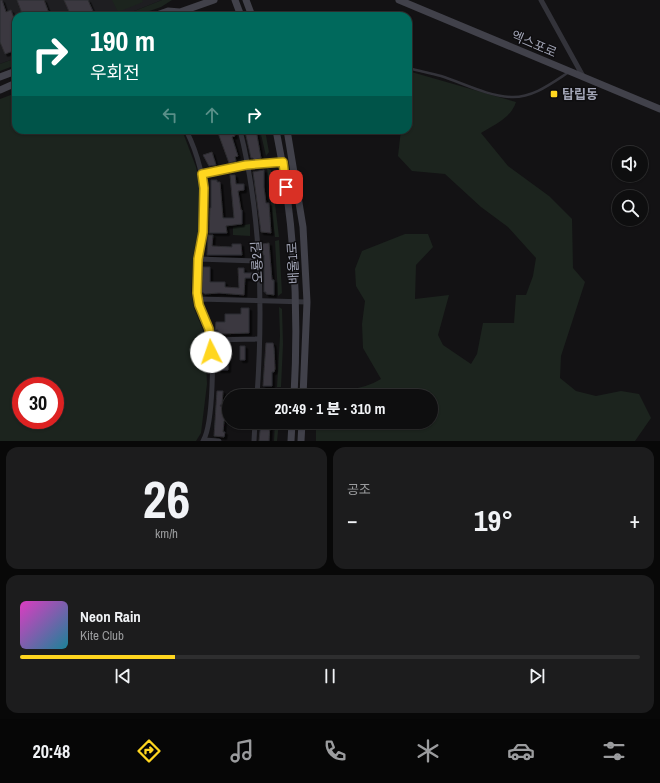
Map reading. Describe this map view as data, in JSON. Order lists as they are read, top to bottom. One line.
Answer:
{"streets":{"main road":["엑스포로","배울1로"],"street":["오룡2길"]},"places":{"transit":["탑립동"]},"page":{"turn":["190 m","우회전"],"limit":"30","trip":"20:49 · 1 분 · 310 m","tile":[["26","km/h"],"공조"],"heat":["−","19°","+"],"song":["Neon Rain","Kite Club"],"tabs":"20:48"}}
